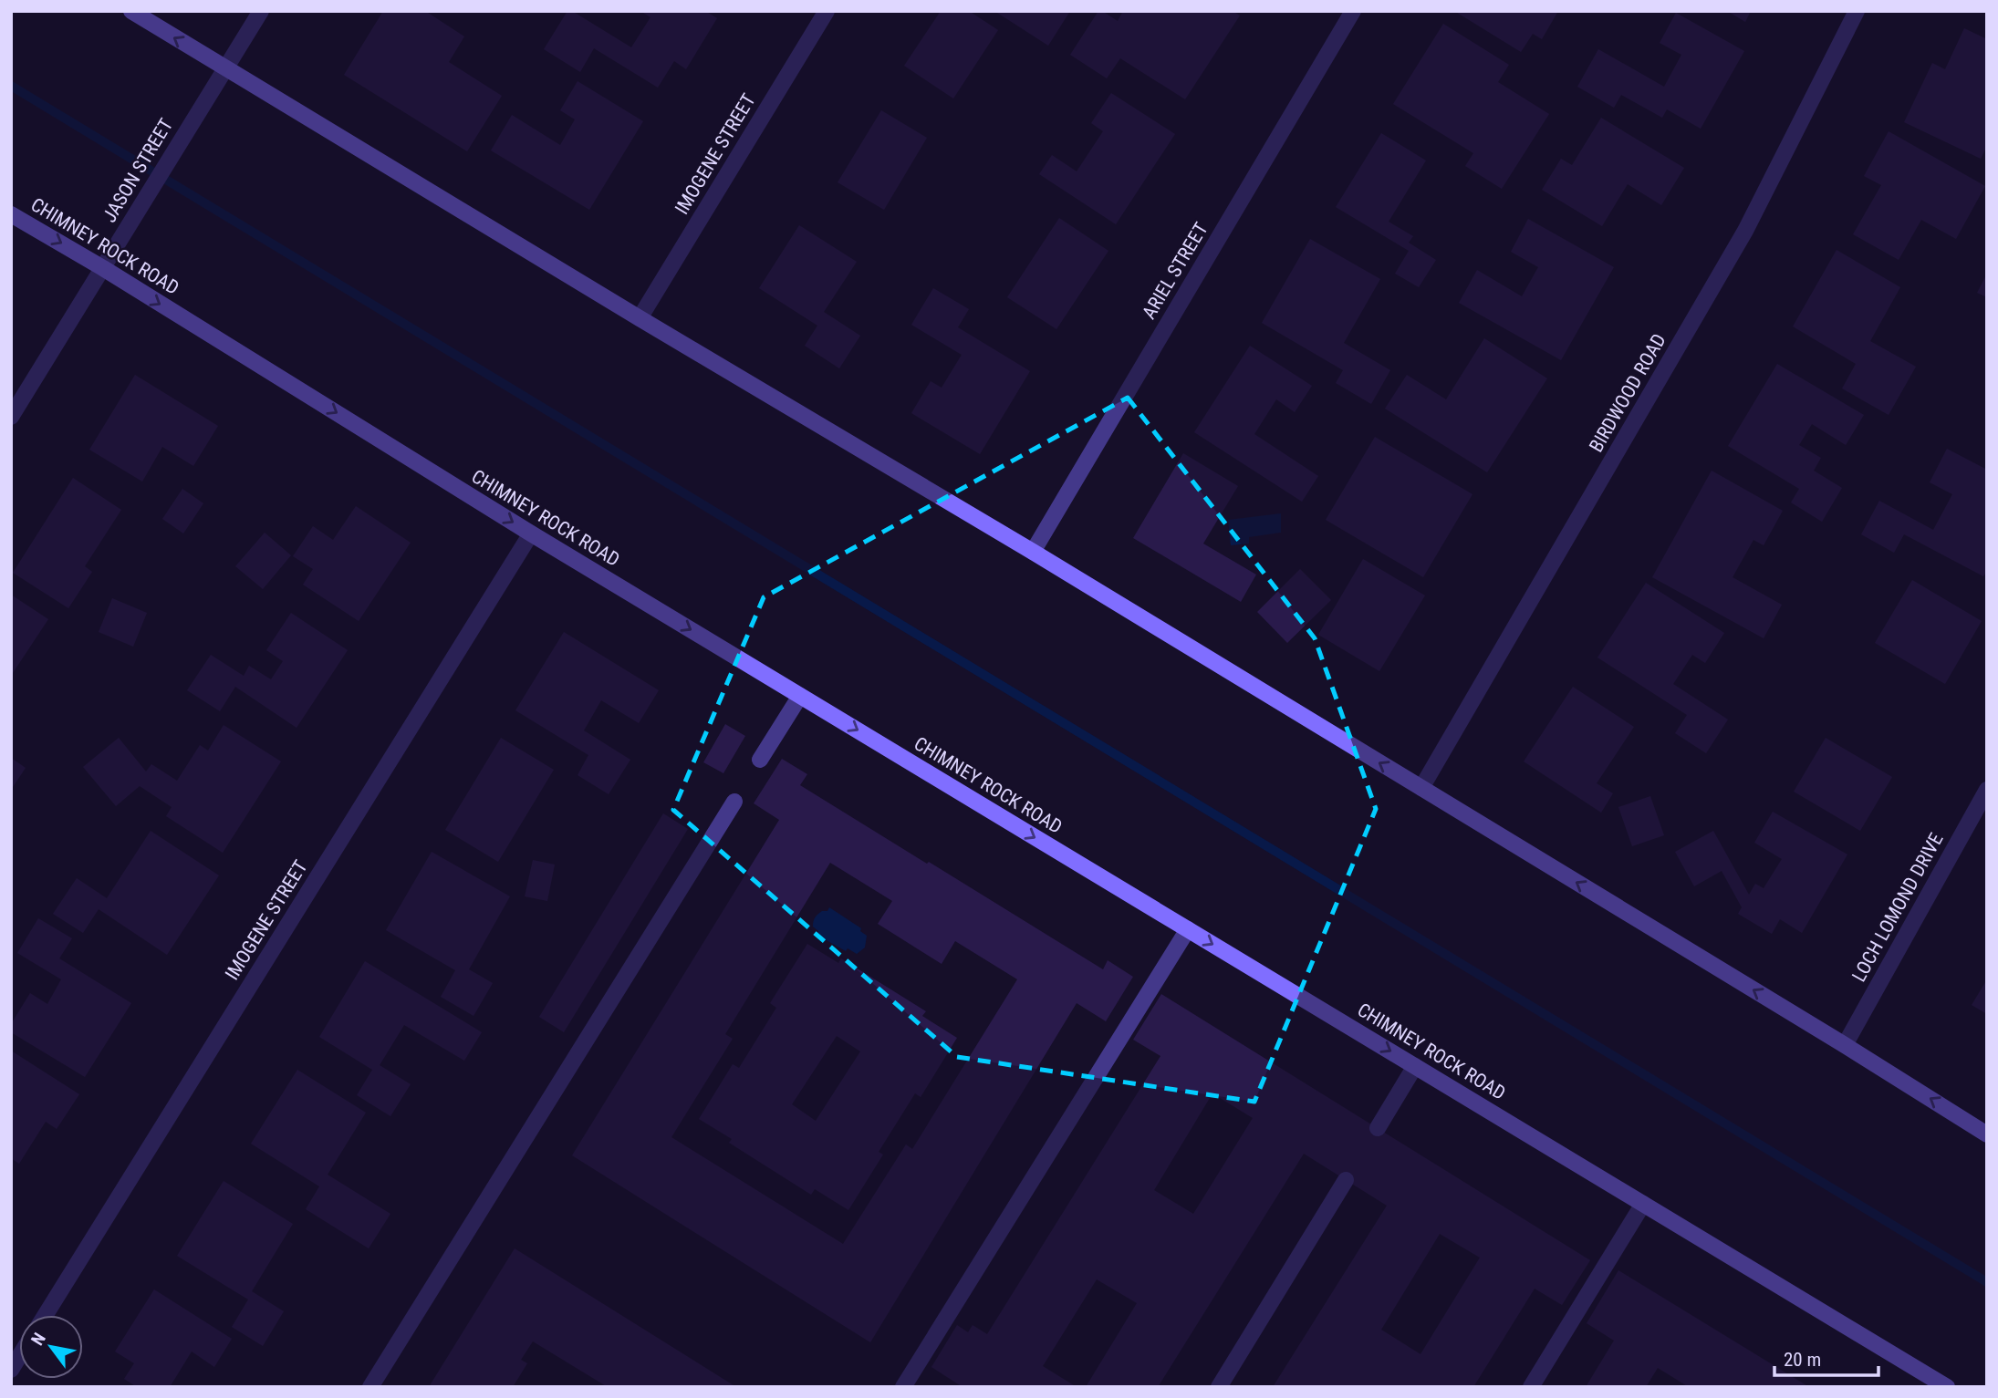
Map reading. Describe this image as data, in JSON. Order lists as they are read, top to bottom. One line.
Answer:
{"streets":{"main road":["CHIMNEY ROCK ROAD"],"street":["IMOGENE STREET","JASON STREET","ARIEL STREET","BIRDWOOD ROAD","LOCH LOMOND DRIVE"]},"crossings":[["IMOGENE STREET","CHIMNEY ROCK ROAD"],["JASON STREET","CHIMNEY ROCK ROAD"]],"one_way":["CHIMNEY ROCK ROAD"],"scale_bar":"20 m","north":"top left"}
